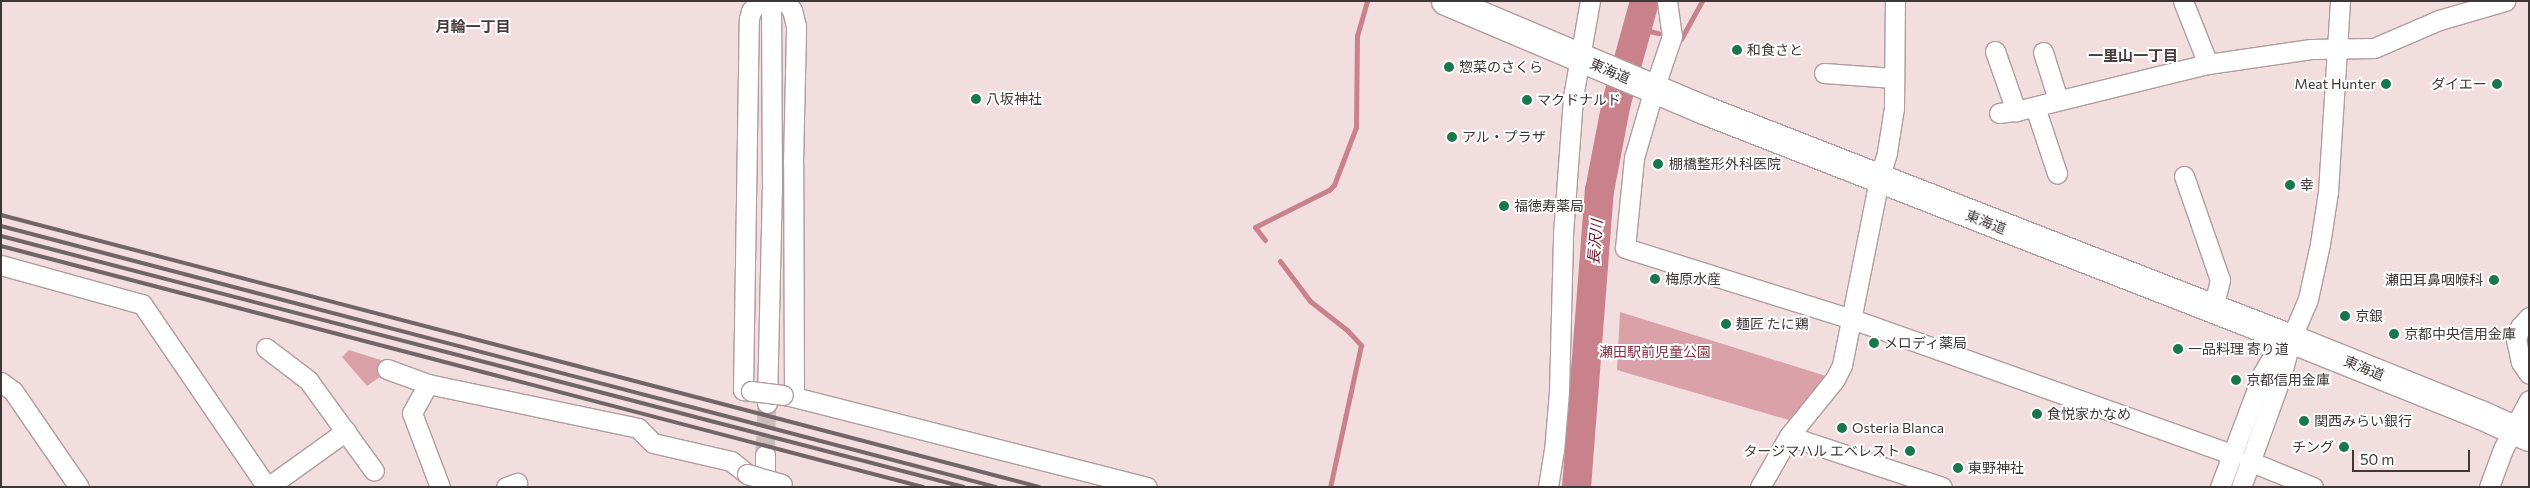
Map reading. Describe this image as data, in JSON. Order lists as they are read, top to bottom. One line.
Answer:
{"streets":{"highway":["東海道"]},"districts":["月輪一丁目","一里山一丁目"],"water":["長沢川"],"parks":["瀬田駅前児童公園"],"places":["和食さと","惣菜のさくら","Meat Hunter","ダイエー","八坂神社","マクドナルド","アル・プラザ","棚橋整形外科医院","幸","福徳寿薬局","梅原水産","瀬田耳鼻咽喉科","京銀","麺匠 たに鶏","京都中央信用金庫","メロディ薬局","一品料理 寄り道","京都信用金庫","食悦家かなめ","関西みらい銀行","Osteria Blanca","チング","タージマハル エベレスト","東野神社"],"scale_bar":"50 m"}
